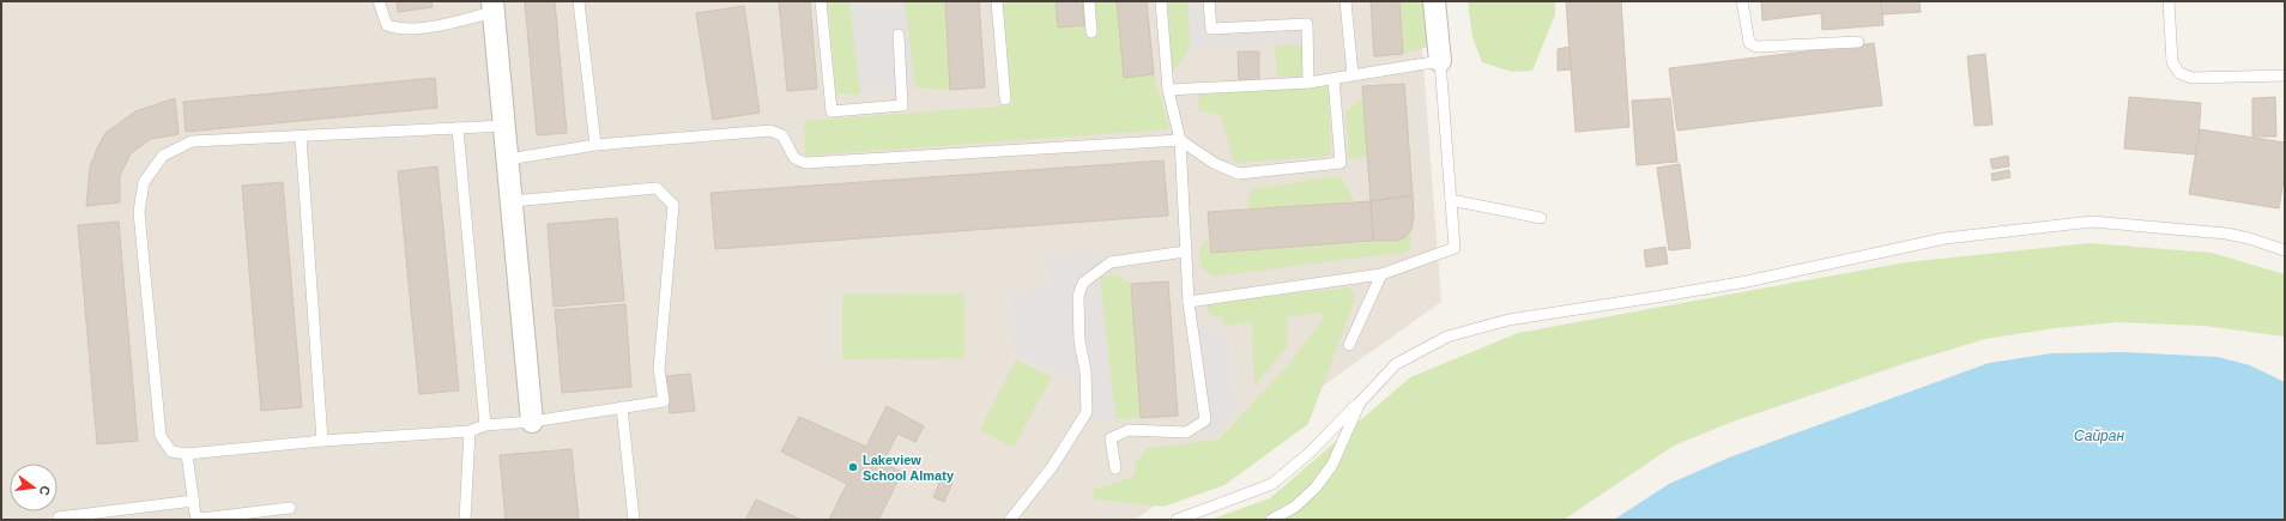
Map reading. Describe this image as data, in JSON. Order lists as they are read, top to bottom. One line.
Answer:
{"water":["Сайран"],"places":["Lakeview School Almaty"],"north":"right"}
